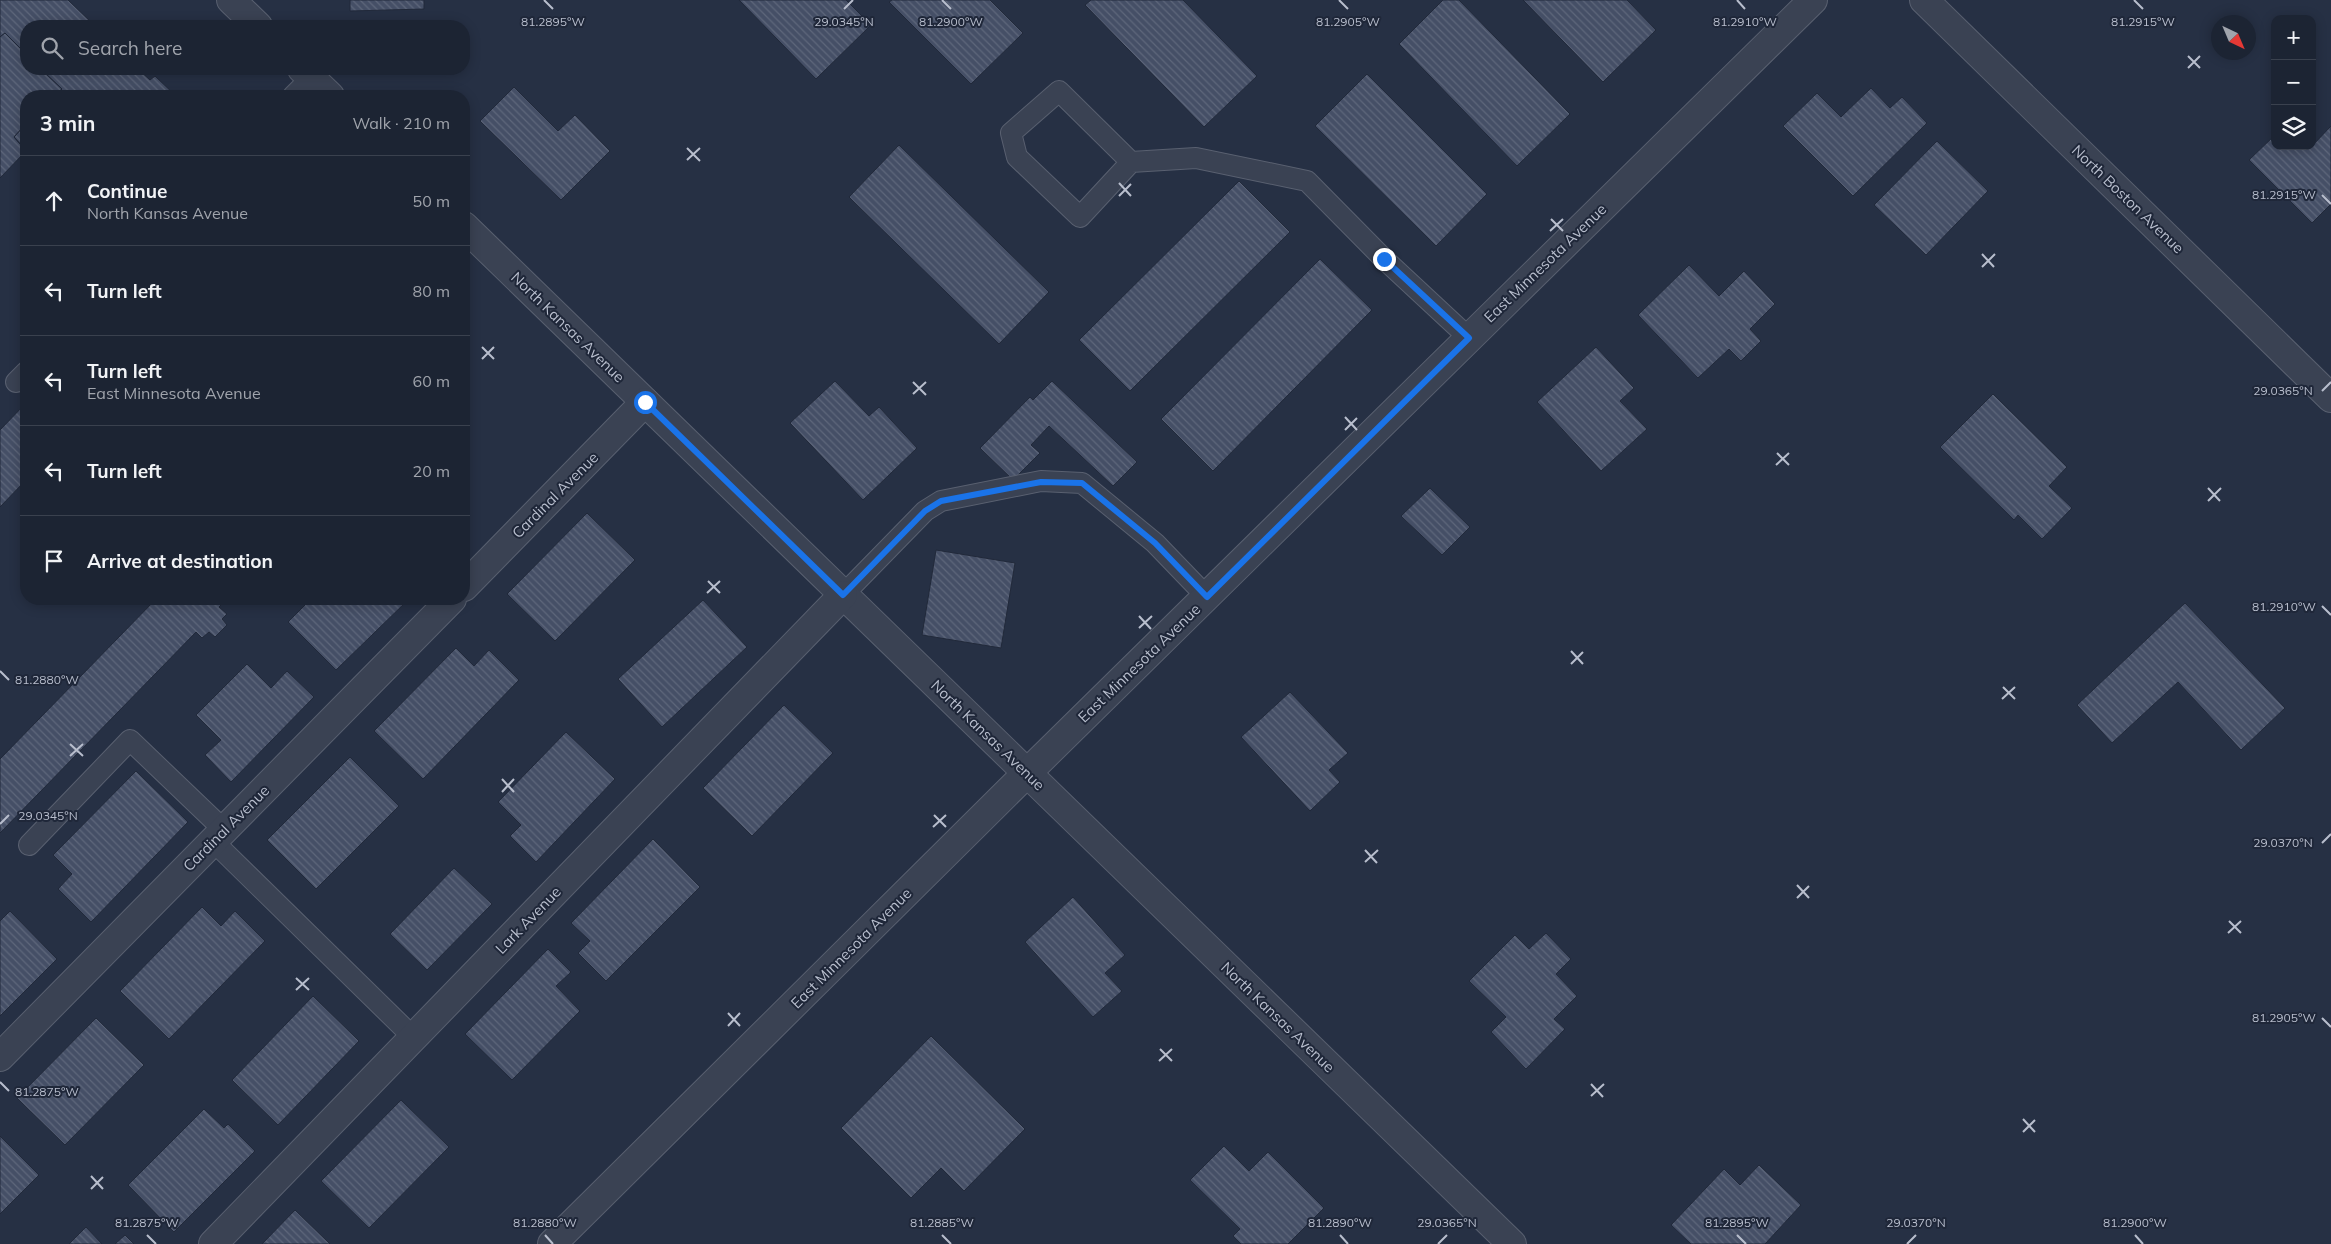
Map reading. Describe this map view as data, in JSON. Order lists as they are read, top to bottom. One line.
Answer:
{"streets":{"street":["North Boston Avenue","East Minnesota Avenue","North Kansas Avenue","Cardinal Avenue","Lark Avenue"]},"crossings":[["East Minnesota Avenue","North Kansas Avenue"],["North Kansas Avenue","Cardinal Avenue"],["North Kansas Avenue","Lark Avenue"]],"north":"bottom right","page":{"map_buttons":["+","−"],"search":"Search here","heading":["3 min","Walk · 210 m"],"list":[["Continue","North Kansas Avenue","50 m"],["Turn left","80 m"],["Turn left","East Minnesota Avenue","60 m"],["Turn left","20 m"],"Arrive at destination"]},"coordinates":["29.0345°N","81.2895°W","81.2900°W","81.2905°W","81.2910°W","81.2915°W","29.0365°N","81.2880°W","29.0370°N","81.2875°W","81.2885°W","81.2890°W"]}
